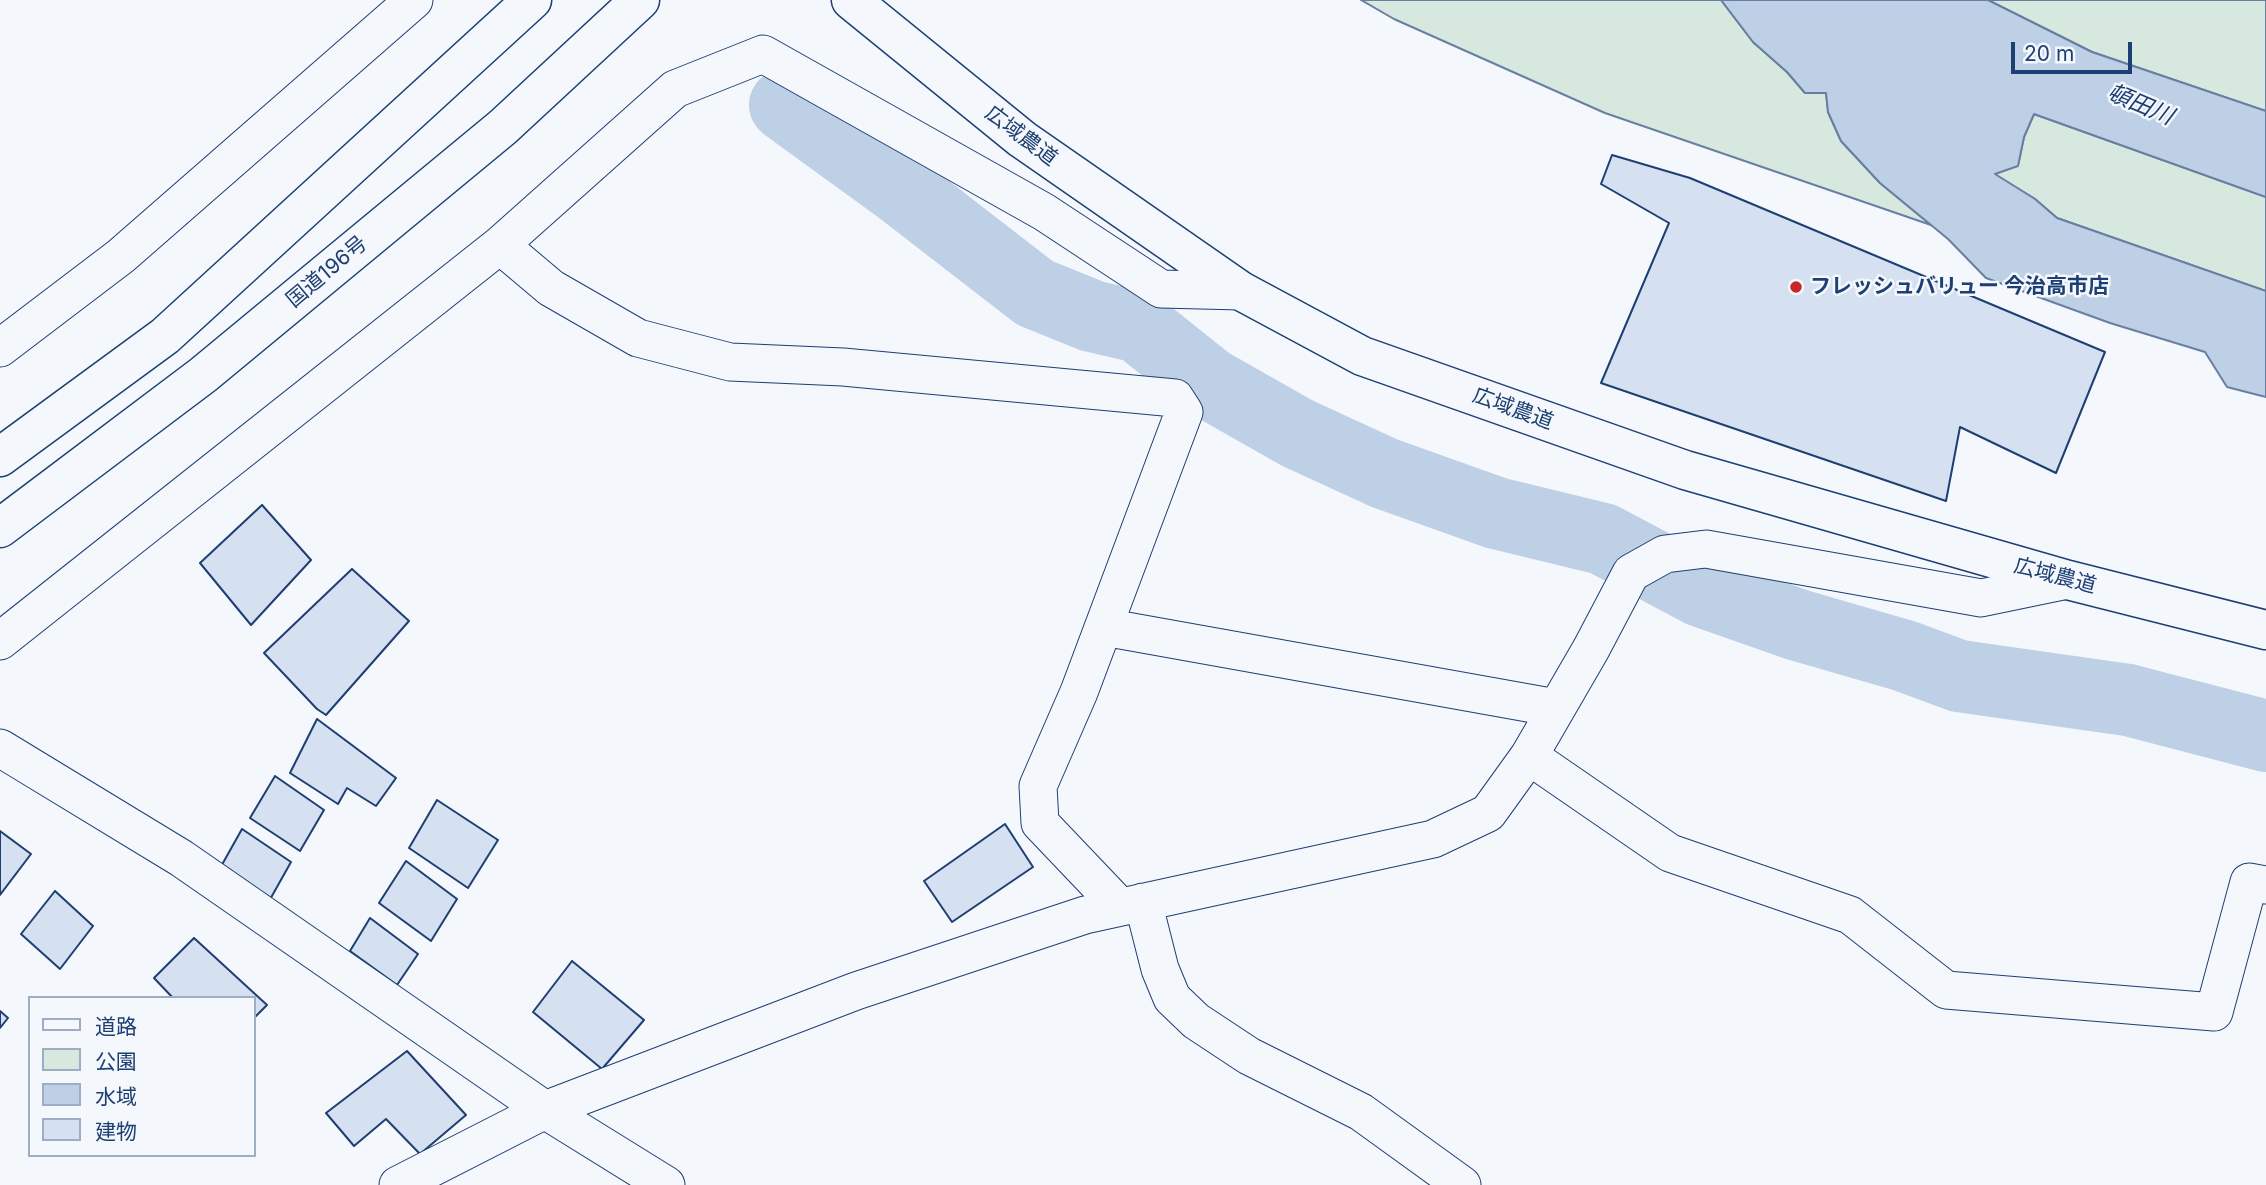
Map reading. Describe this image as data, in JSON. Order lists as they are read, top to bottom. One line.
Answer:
{"streets":{"main road":["広域農道","国道196号"]},"water":["頓田川"],"places":["フレッシュバリュー 今治高市店"],"legend":["道路","公園","水域","建物"],"scale_bar":"20 m"}
